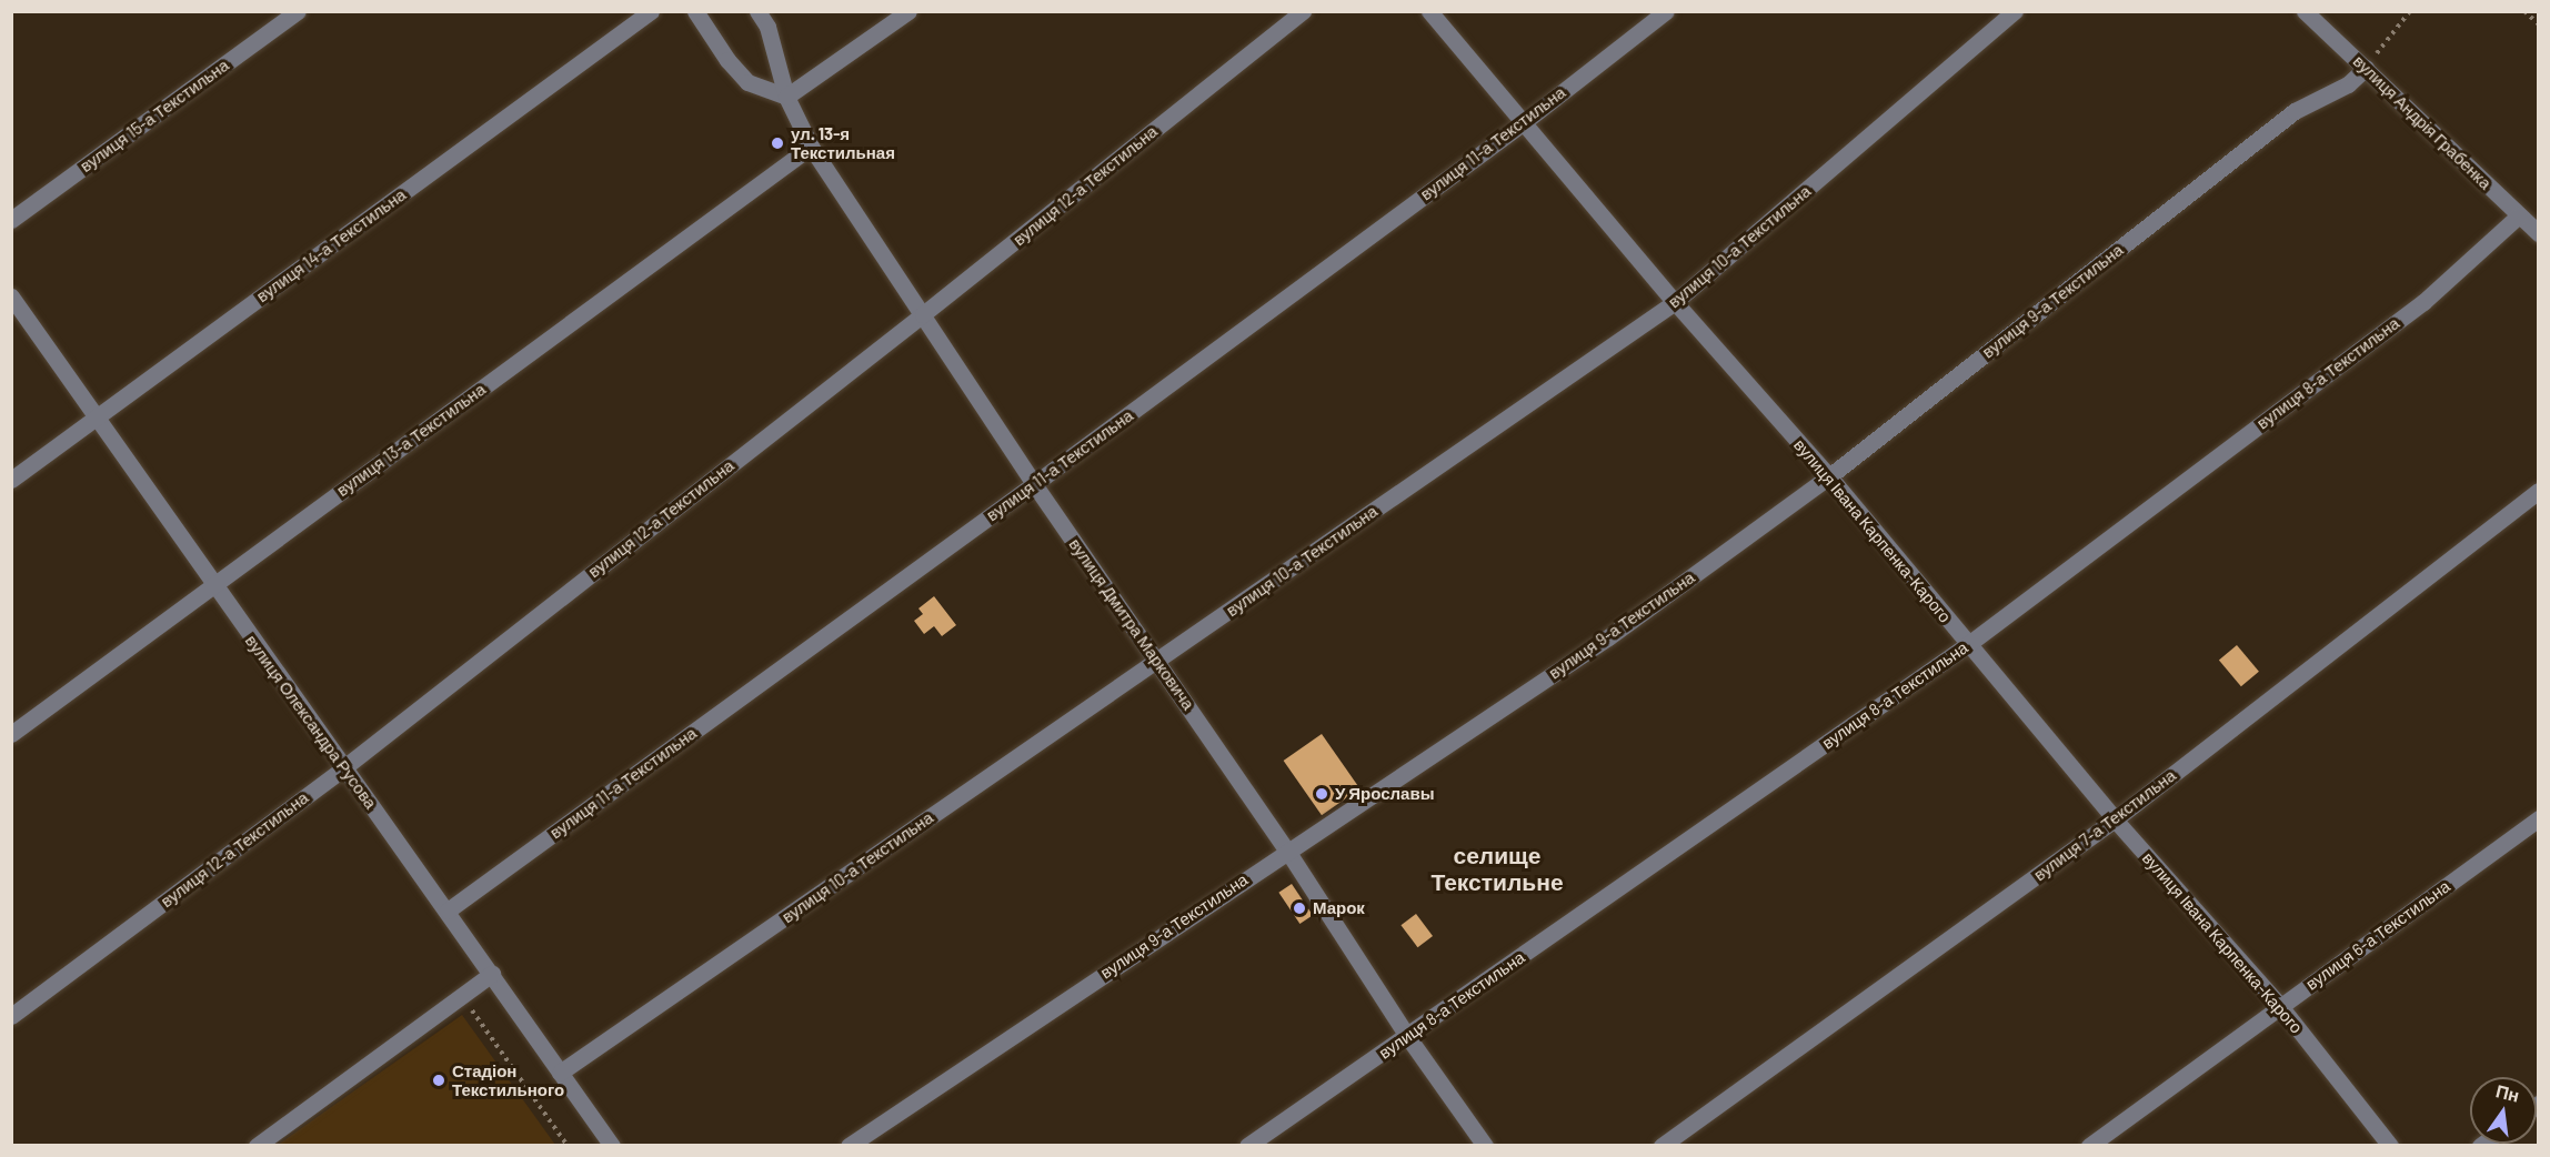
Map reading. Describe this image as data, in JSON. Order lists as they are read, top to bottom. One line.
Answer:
{"streets":{"street":["вулиця 15-а Текстильна","вулиця Андрія Грабенка","вулиця 11-а Текстильна","вулиця 12-а Текстильна","вулиця 14-а Текстильна","вулиця 10-а Текстильна","вулиця 9-а Текстильна","вулиця 8-а Текстильна","вулиця 13-а Текстильна","вулиця Івана Карпенка-Карого","вулиця Дмитра Марковича","вулиця Олександра Русова","вулиця 7-а Текстильна","вулиця 6-а Текстильна"]},"crossings":[["вулиця Андрія Грабенка","вулиця 9-а Текстильна"],["вулиця Андрія Грабенка","вулиця 8-а Текстильна"],["вулиця 11-а Текстильна","вулиця Івана Карпенка-Карого"],["вулиця 11-а Текстильна","вулиця Дмитра Марковича"],["вулиця 11-а Текстильна","вулиця Олександра Русова"],["вулиця 12-а Текстильна","вулиця Дмитра Марковича"],["вулиця 12-а Текстильна","вулиця Олександра Русова"],["вулиця 14-а Текстильна","вулиця Олександра Русова"],["вулиця 10-а Текстильна","вулиця Івана Карпенка-Карого"],["вулиця 10-а Текстильна","вулиця Дмитра Марковича"],["вулиця 10-а Текстильна","вулиця Олександра Русова"],["вулиця 9-а Текстильна","вулиця Івана Карпенка-Карого"],["вулиця 9-а Текстильна","вулиця Дмитра Марковича"],["вулиця 8-а Текстильна","вулиця Івана Карпенка-Карого"],["вулиця 8-а Текстильна","вулиця Дмитра Марковича"],["вулиця 13-а Текстильна","вулиця Дмитра Марковича"],["вулиця 13-а Текстильна","вулиця Олександра Русова"],["вулиця Івана Карпенка-Карого","вулиця 7-а Текстильна"],["вулиця Івана Карпенка-Карого","вулиця 6-а Текстильна"]],"districts":["селище Текстильне"],"places":["ул. 13-я Текстильная","У Ярославы","Марок","Стадіон Текстильного"],"north":"top"}
